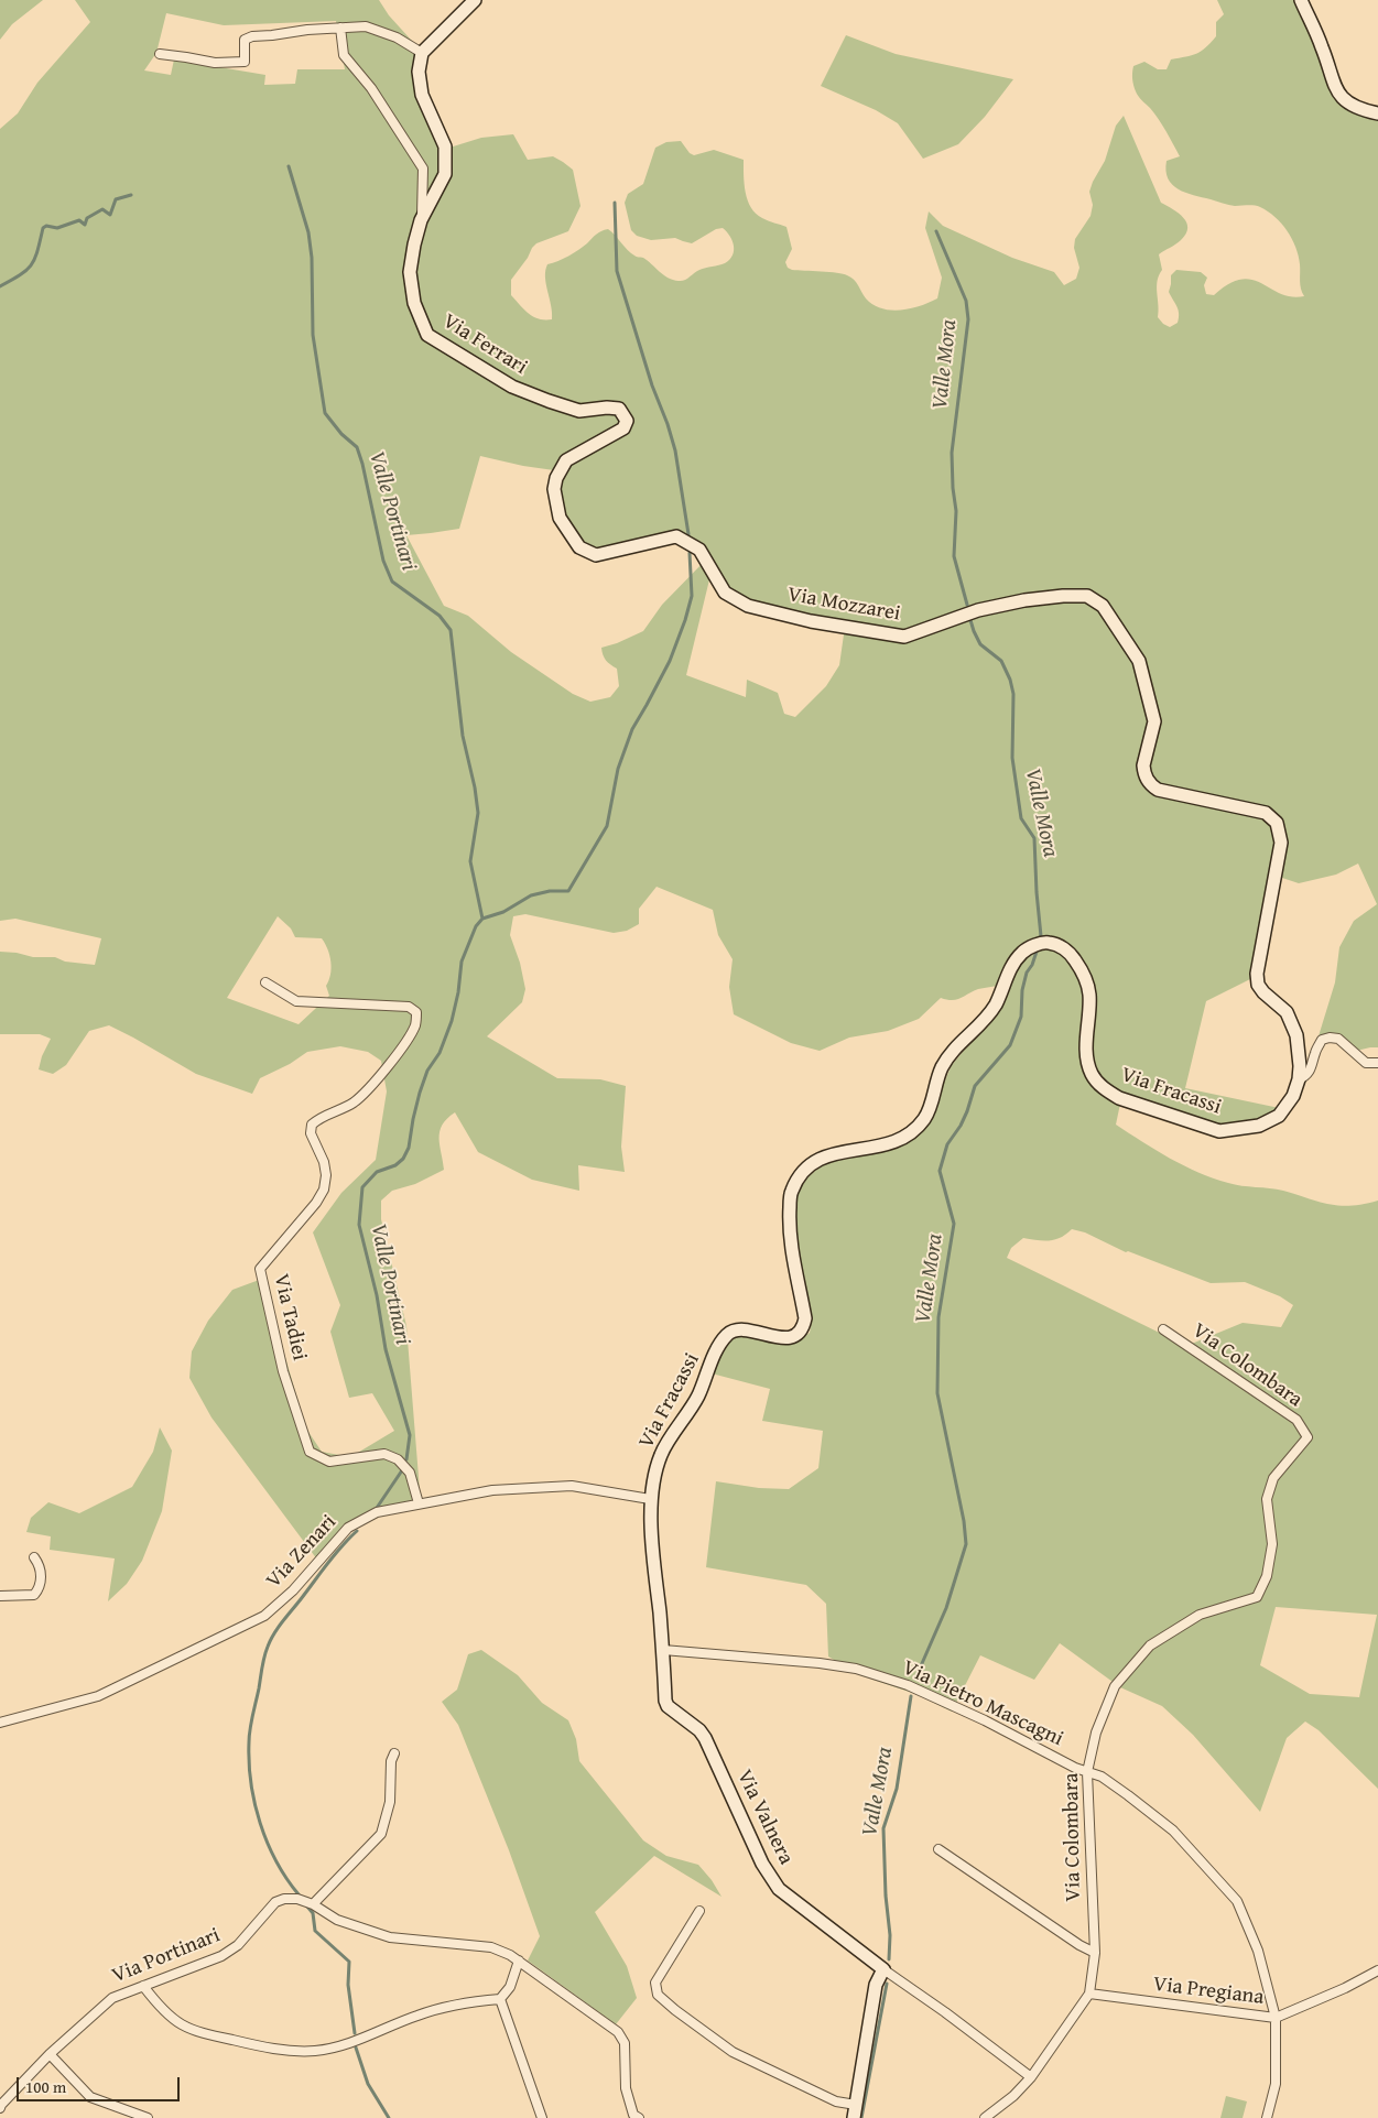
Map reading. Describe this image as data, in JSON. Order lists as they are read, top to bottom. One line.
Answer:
{"streets":{"street":["Via Ferrari","Via Mozzarei","Via Fracassi","Via Tadiei","Via Colombara","Via Zenari","Via Pietro Mascagni","Via Valnera","Via Portinari","Via Pregiana"]},"crossings":[["Via Ferrari","Via Mozzarei"],["Via Mozzarei","Via Fracassi"],["Via Fracassi","Via Zenari"],["Via Fracassi","Via Valnera"],["Via Tadiei","Via Zenari"],["Via Colombara","Via Pietro Mascagni"],["Via Colombara","Via Pregiana"],["Via Zenari","Via Valnera"],["Via Pietro Mascagni","Via Valnera"],["Via Pietro Mascagni","Via Pregiana"]],"water":["Valle Mora","Valle Portinari"],"scale_bar":"100 m"}
